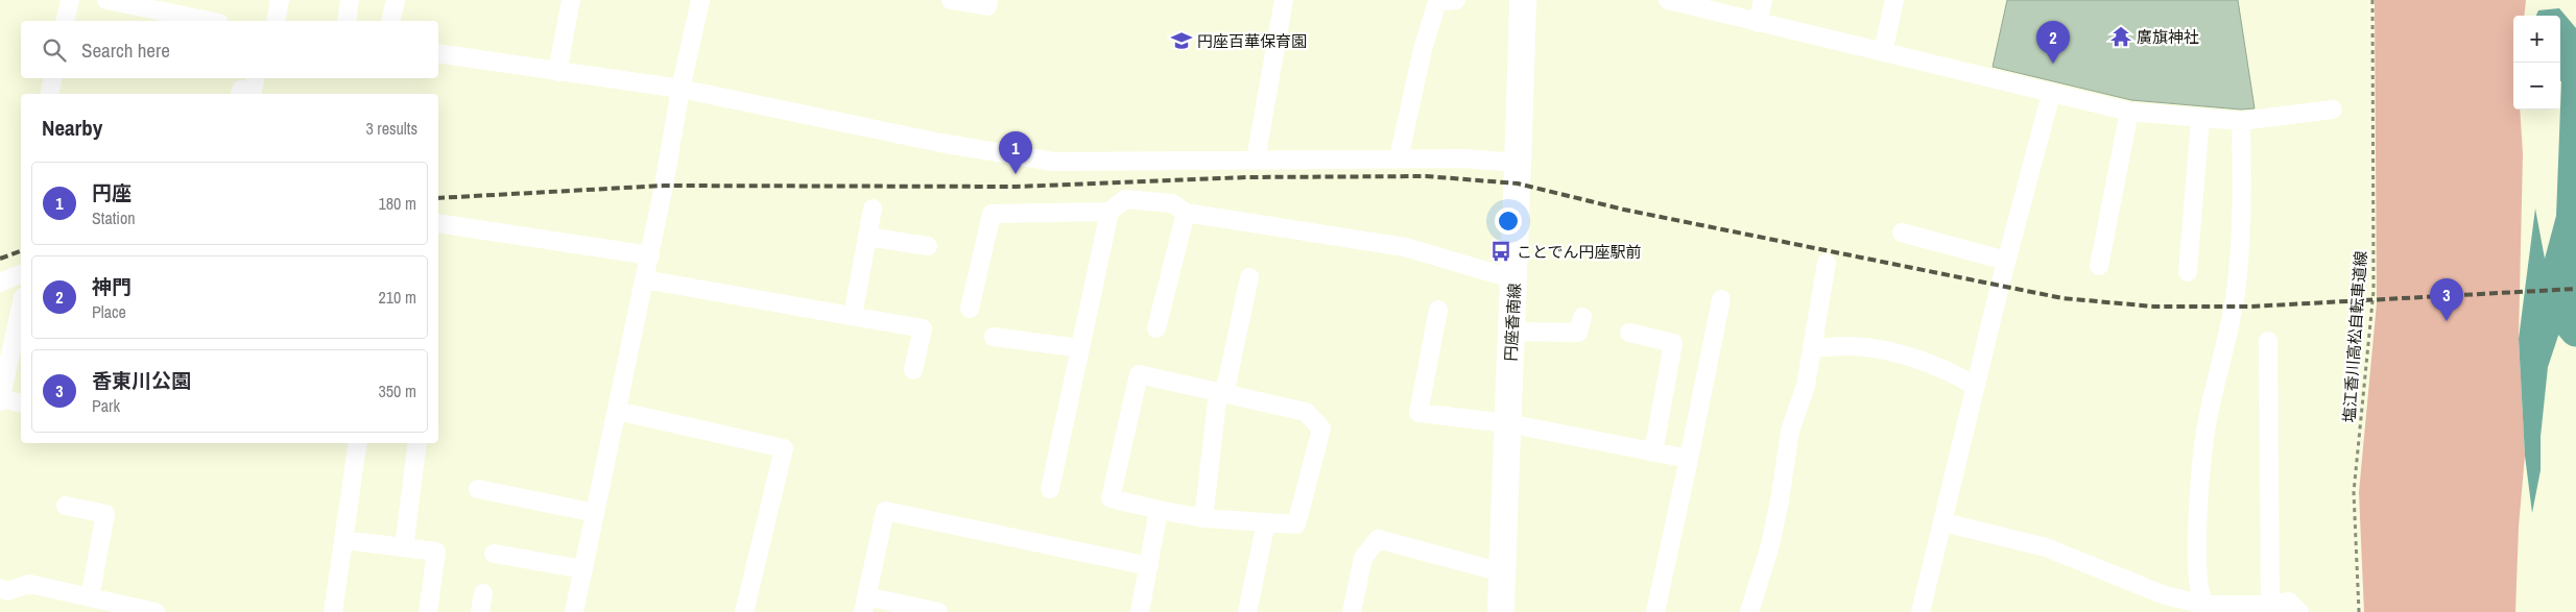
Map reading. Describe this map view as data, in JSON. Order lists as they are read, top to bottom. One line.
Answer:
{"streets":{"main road":["円座香南線"],"path":["塩江香川高松自転車道線"]},"places":{"temple":["廣旗神社"],"school or university":["円座百華保育園"],"bus stop":["ことでん円座駅前"]},"page":{"map_buttons":["+","−"],"pins":["2","1","3"],"search":"Search here","heading":["Nearby","3 results"],"list":[{"mark":"1","name":"円座","note":"Station","value":"180 m"},{"mark":"2","name":"神門","note":"Place","value":"210 m"},{"mark":"3","name":"香東川公園","note":"Park","value":"350 m"}]}}
